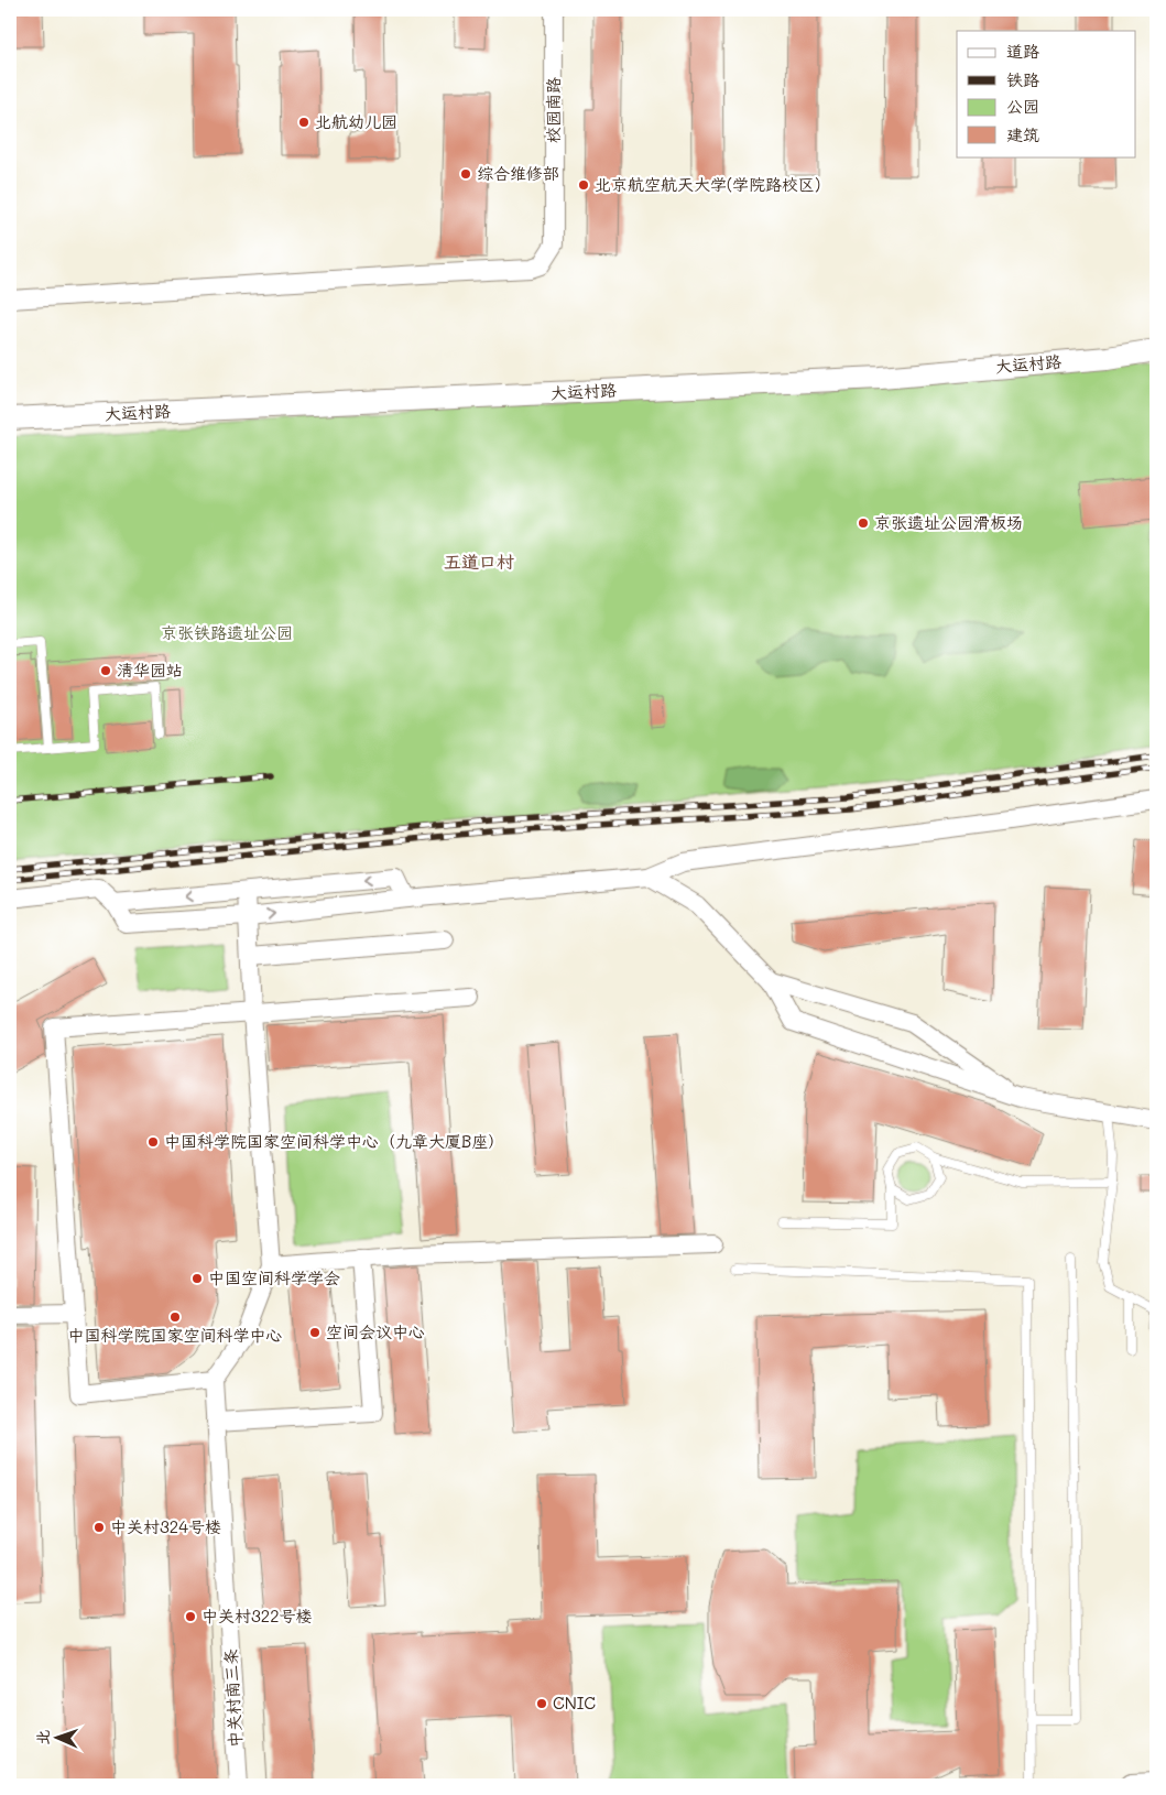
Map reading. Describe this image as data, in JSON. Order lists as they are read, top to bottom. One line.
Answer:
{"streets":{"street":["校园南路","大运村路","中关村南三条"]},"districts":["五道口村"],"parks":["京张铁路遗址公园"],"places":["北航幼儿园","综合维修部","北京航空航天大学(学院路校区)","京张遗址公园滑板场","清华园站","中国科学院国家空间科学中心（九章大厦B座）","中国空间科学学会","中国科学院国家空间科学中心","空间会议中心","中关村324号楼","中关村322号楼","CNIC"],"legend":["道路","铁路","公园","建筑"],"north":"left"}
